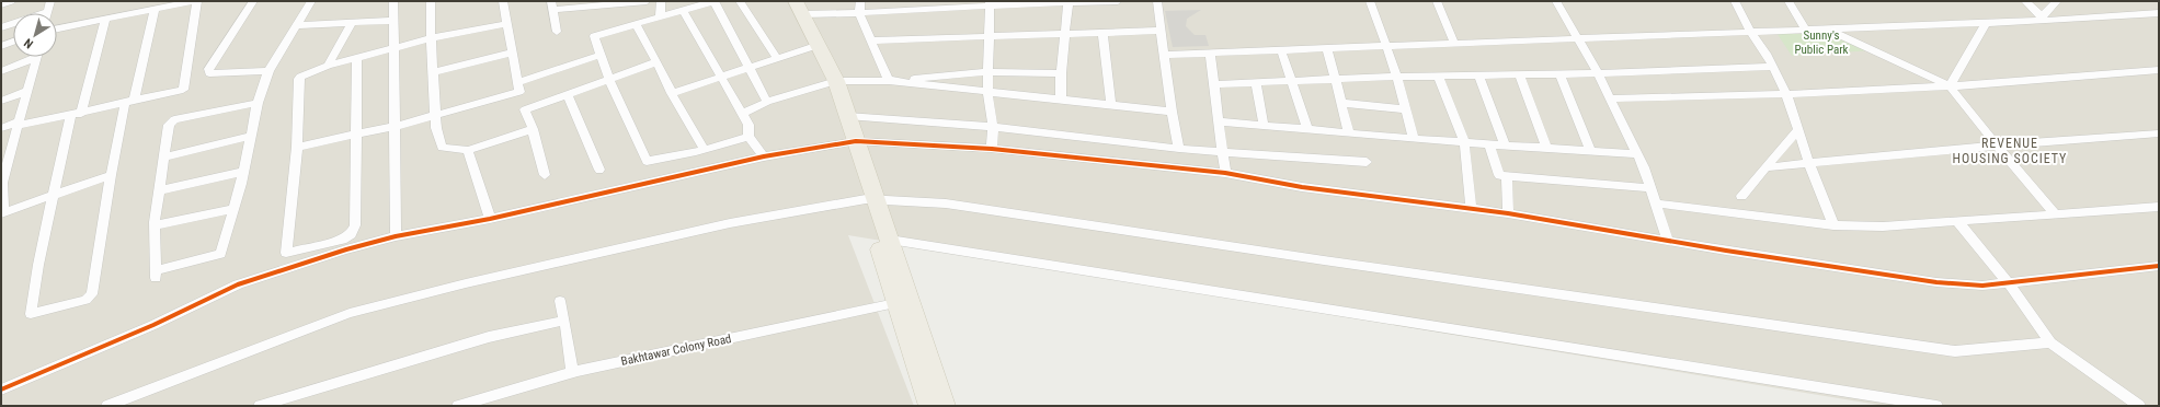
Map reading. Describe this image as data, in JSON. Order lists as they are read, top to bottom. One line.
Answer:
{"streets":{"street":["Bakhtawar Colony Road"]},"districts":["REVENUE HOUSING SOCIETY"],"parks":["Sunny's Public Park"],"north":"bottom left"}
